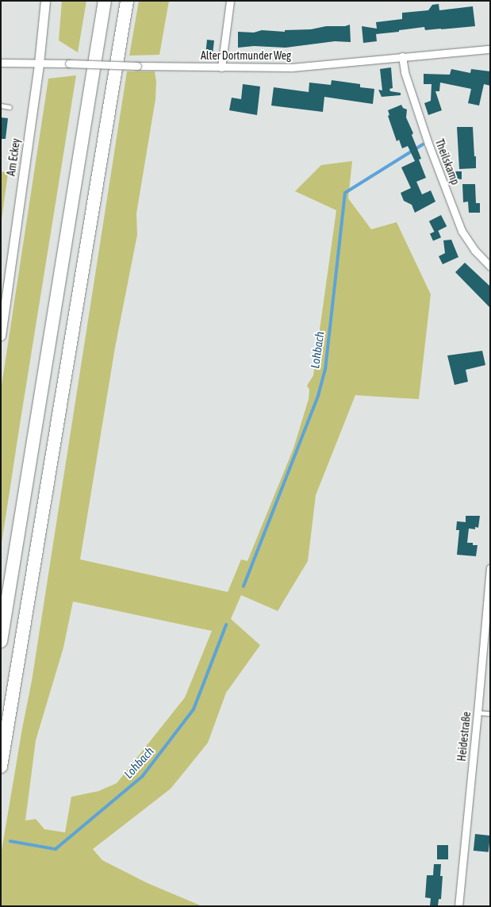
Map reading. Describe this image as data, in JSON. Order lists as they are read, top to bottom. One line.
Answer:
{"streets":{"street":["Alter Dortmunder Weg","Am Eckey","Theilskamp","Heidestraße"]},"crossings":[["Alter Dortmunder Weg","Am Eckey"],["Alter Dortmunder Weg","Theilskamp"]],"water":["Lohbach"]}
